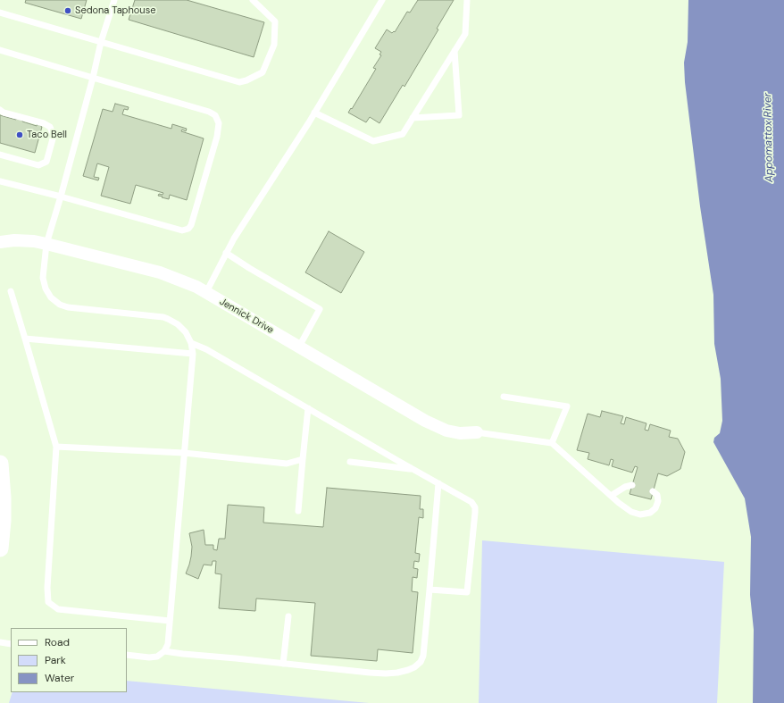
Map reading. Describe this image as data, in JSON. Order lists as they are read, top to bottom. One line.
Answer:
{"streets":{"street":["Jennick Drive"]},"water":["Appomattox River"],"places":["Sedona Taphouse","Taco Bell"],"legend":["Road","Park","Water"]}
